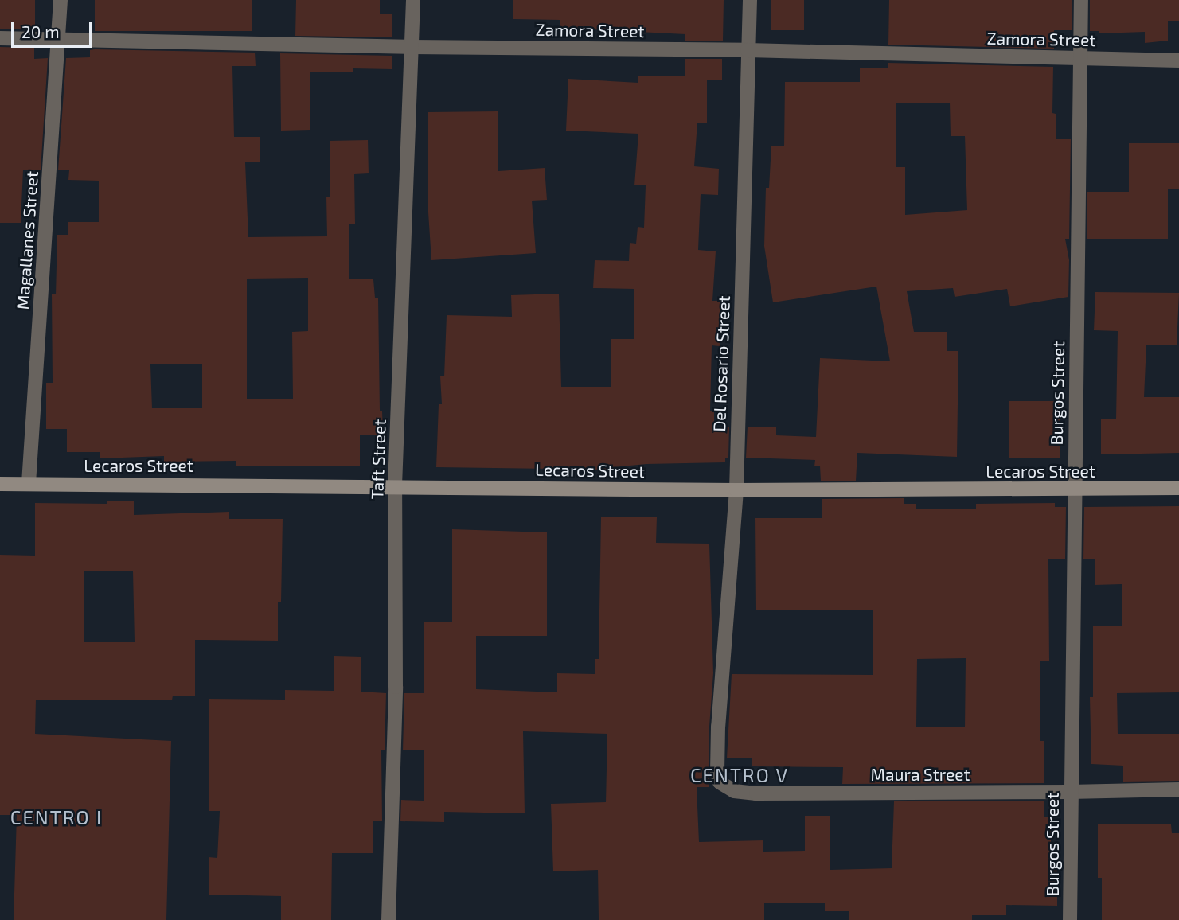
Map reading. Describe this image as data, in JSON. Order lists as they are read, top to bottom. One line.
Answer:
{"streets":{"street":["Zamora Street","Magallanes Street","Del Rosario Street","Burgos Street","Taft Street","Lecaros Street","Maura Street"]},"crossings":[["Zamora Street","Magallanes Street"],["Zamora Street","Del Rosario Street"],["Zamora Street","Burgos Street"],["Zamora Street","Taft Street"],["Magallanes Street","Lecaros Street"],["Del Rosario Street","Lecaros Street"],["Del Rosario Street","Maura Street"],["Burgos Street","Lecaros Street"],["Burgos Street","Maura Street"],["Taft Street","Lecaros Street"]],"districts":["CENTRO V","CENTRO I"],"scale_bar":"20 m"}
